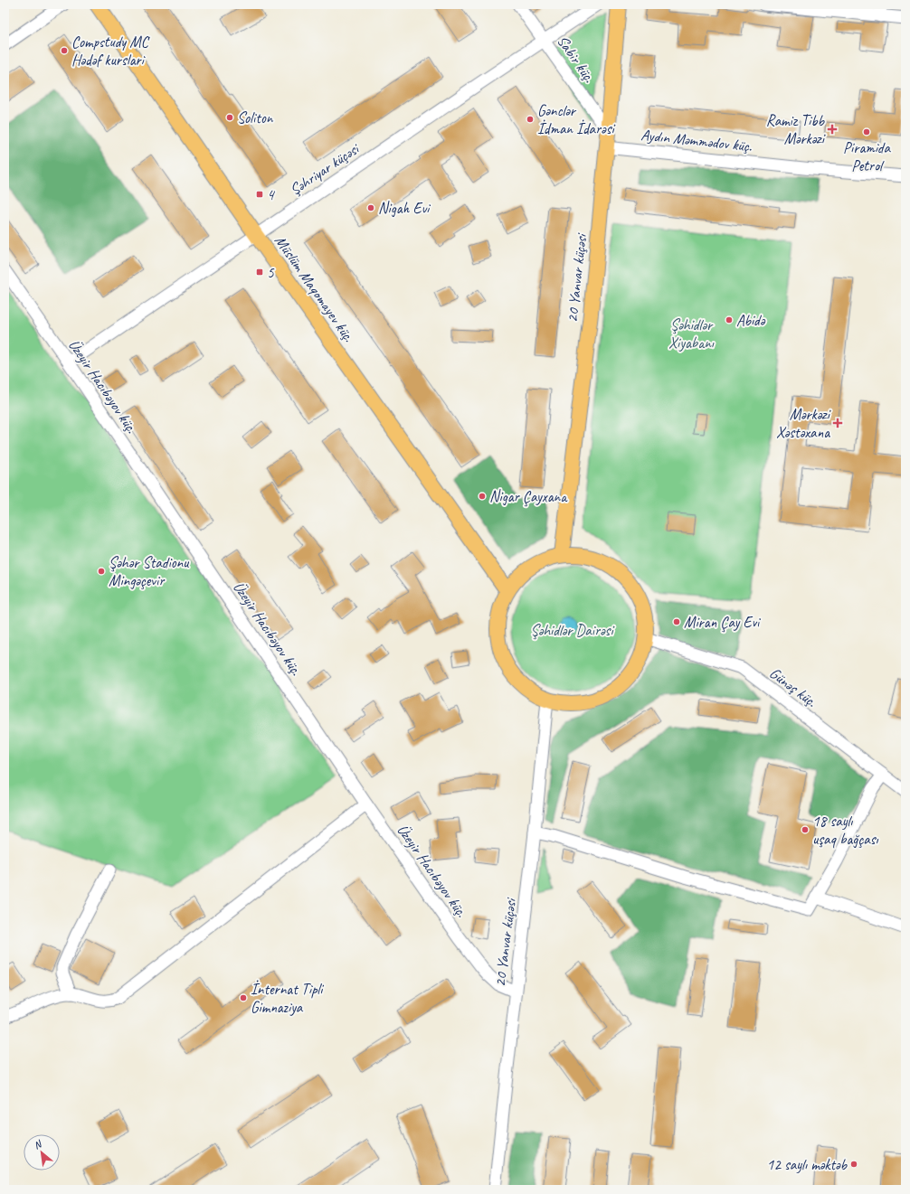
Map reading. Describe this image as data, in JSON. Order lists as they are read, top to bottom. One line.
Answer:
{"streets":{"main road":["20 Yanvar küçəsi","Müslüm Maqomayev küç."],"street":["Sabir küç.","Aydın Məmmədov küç.","Şəhriyar küçəsi","Üzeyir Hacıbəyov küç.","Günəş küç."]},"crossings":[["Sabir küç.","Şəhriyar küçəsi"],["Sabir küç.","20 Yanvar küçəsi"],["Şəhriyar küçəsi","Müslüm Maqomayev küç."],["Şəhriyar küçəsi","Üzeyir Hacıbəyov küç."],["20 Yanvar küçəsi","Üzeyir Hacıbəyov küç."]],"parks":["Şəhidlər Xiyabanı","Şəhidlər Dairəsi"],"places":{"other":["Compstudy MC Hədəf kurslari","Soliton","Gənclər İdman İdarəsi","Piramida Petrol","Nigah Evi","Abidə","Nigar Çayxana","Şəhər Stadionu Mingəçevir","Miran Çay Evi","18 saylı uşaq bağçası","İnternat Tipli Gimnaziya","12 saylı məktəb"],"health":["Ramiz Tibb Mərkəzi","Mərkəzi Xəstəxana"],"transit":["4","5"]},"north":"top left"}
